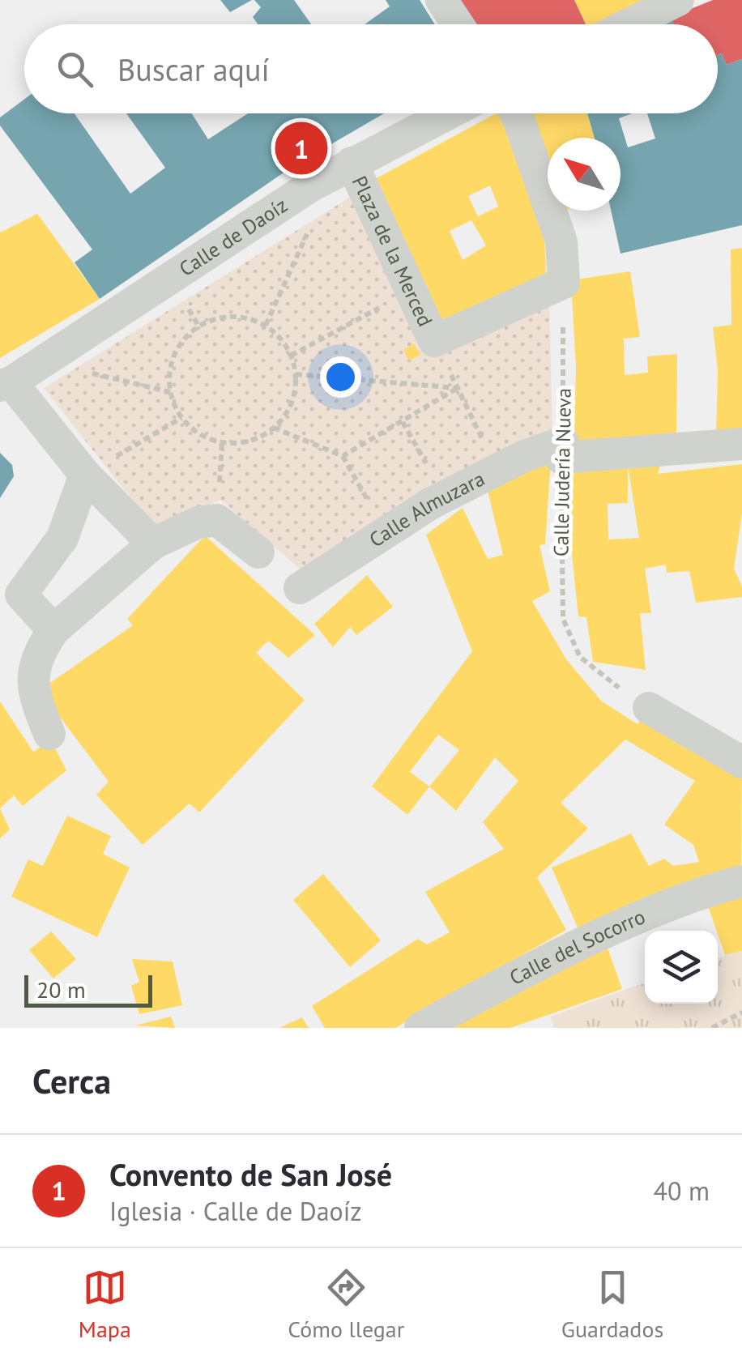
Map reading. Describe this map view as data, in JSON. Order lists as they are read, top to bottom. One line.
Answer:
{"streets":{"street":["Calle de Daoíz","Plaza de la Merced","Calle Almuzara","Calle del Socorro"],"path":["Calle Judería Nueva"]},"crossings":[["Calle de Daoíz","Plaza de la Merced"],["Plaza de la Merced","Calle Judería Nueva"],["Calle Judería Nueva","Calle Almuzara"]],"scale_bar":"20 m","north":"top left","page":{"search":"Buscar aquí","pins":"1","scale":"20 m","heading":"Cerca","list":[{"mark":"1","name":"Convento de San José","note":"Iglesia · Calle de Daoíz","value":"40 m"}],"nav":["Mapa","Cómo llegar","Guardados"]}}
